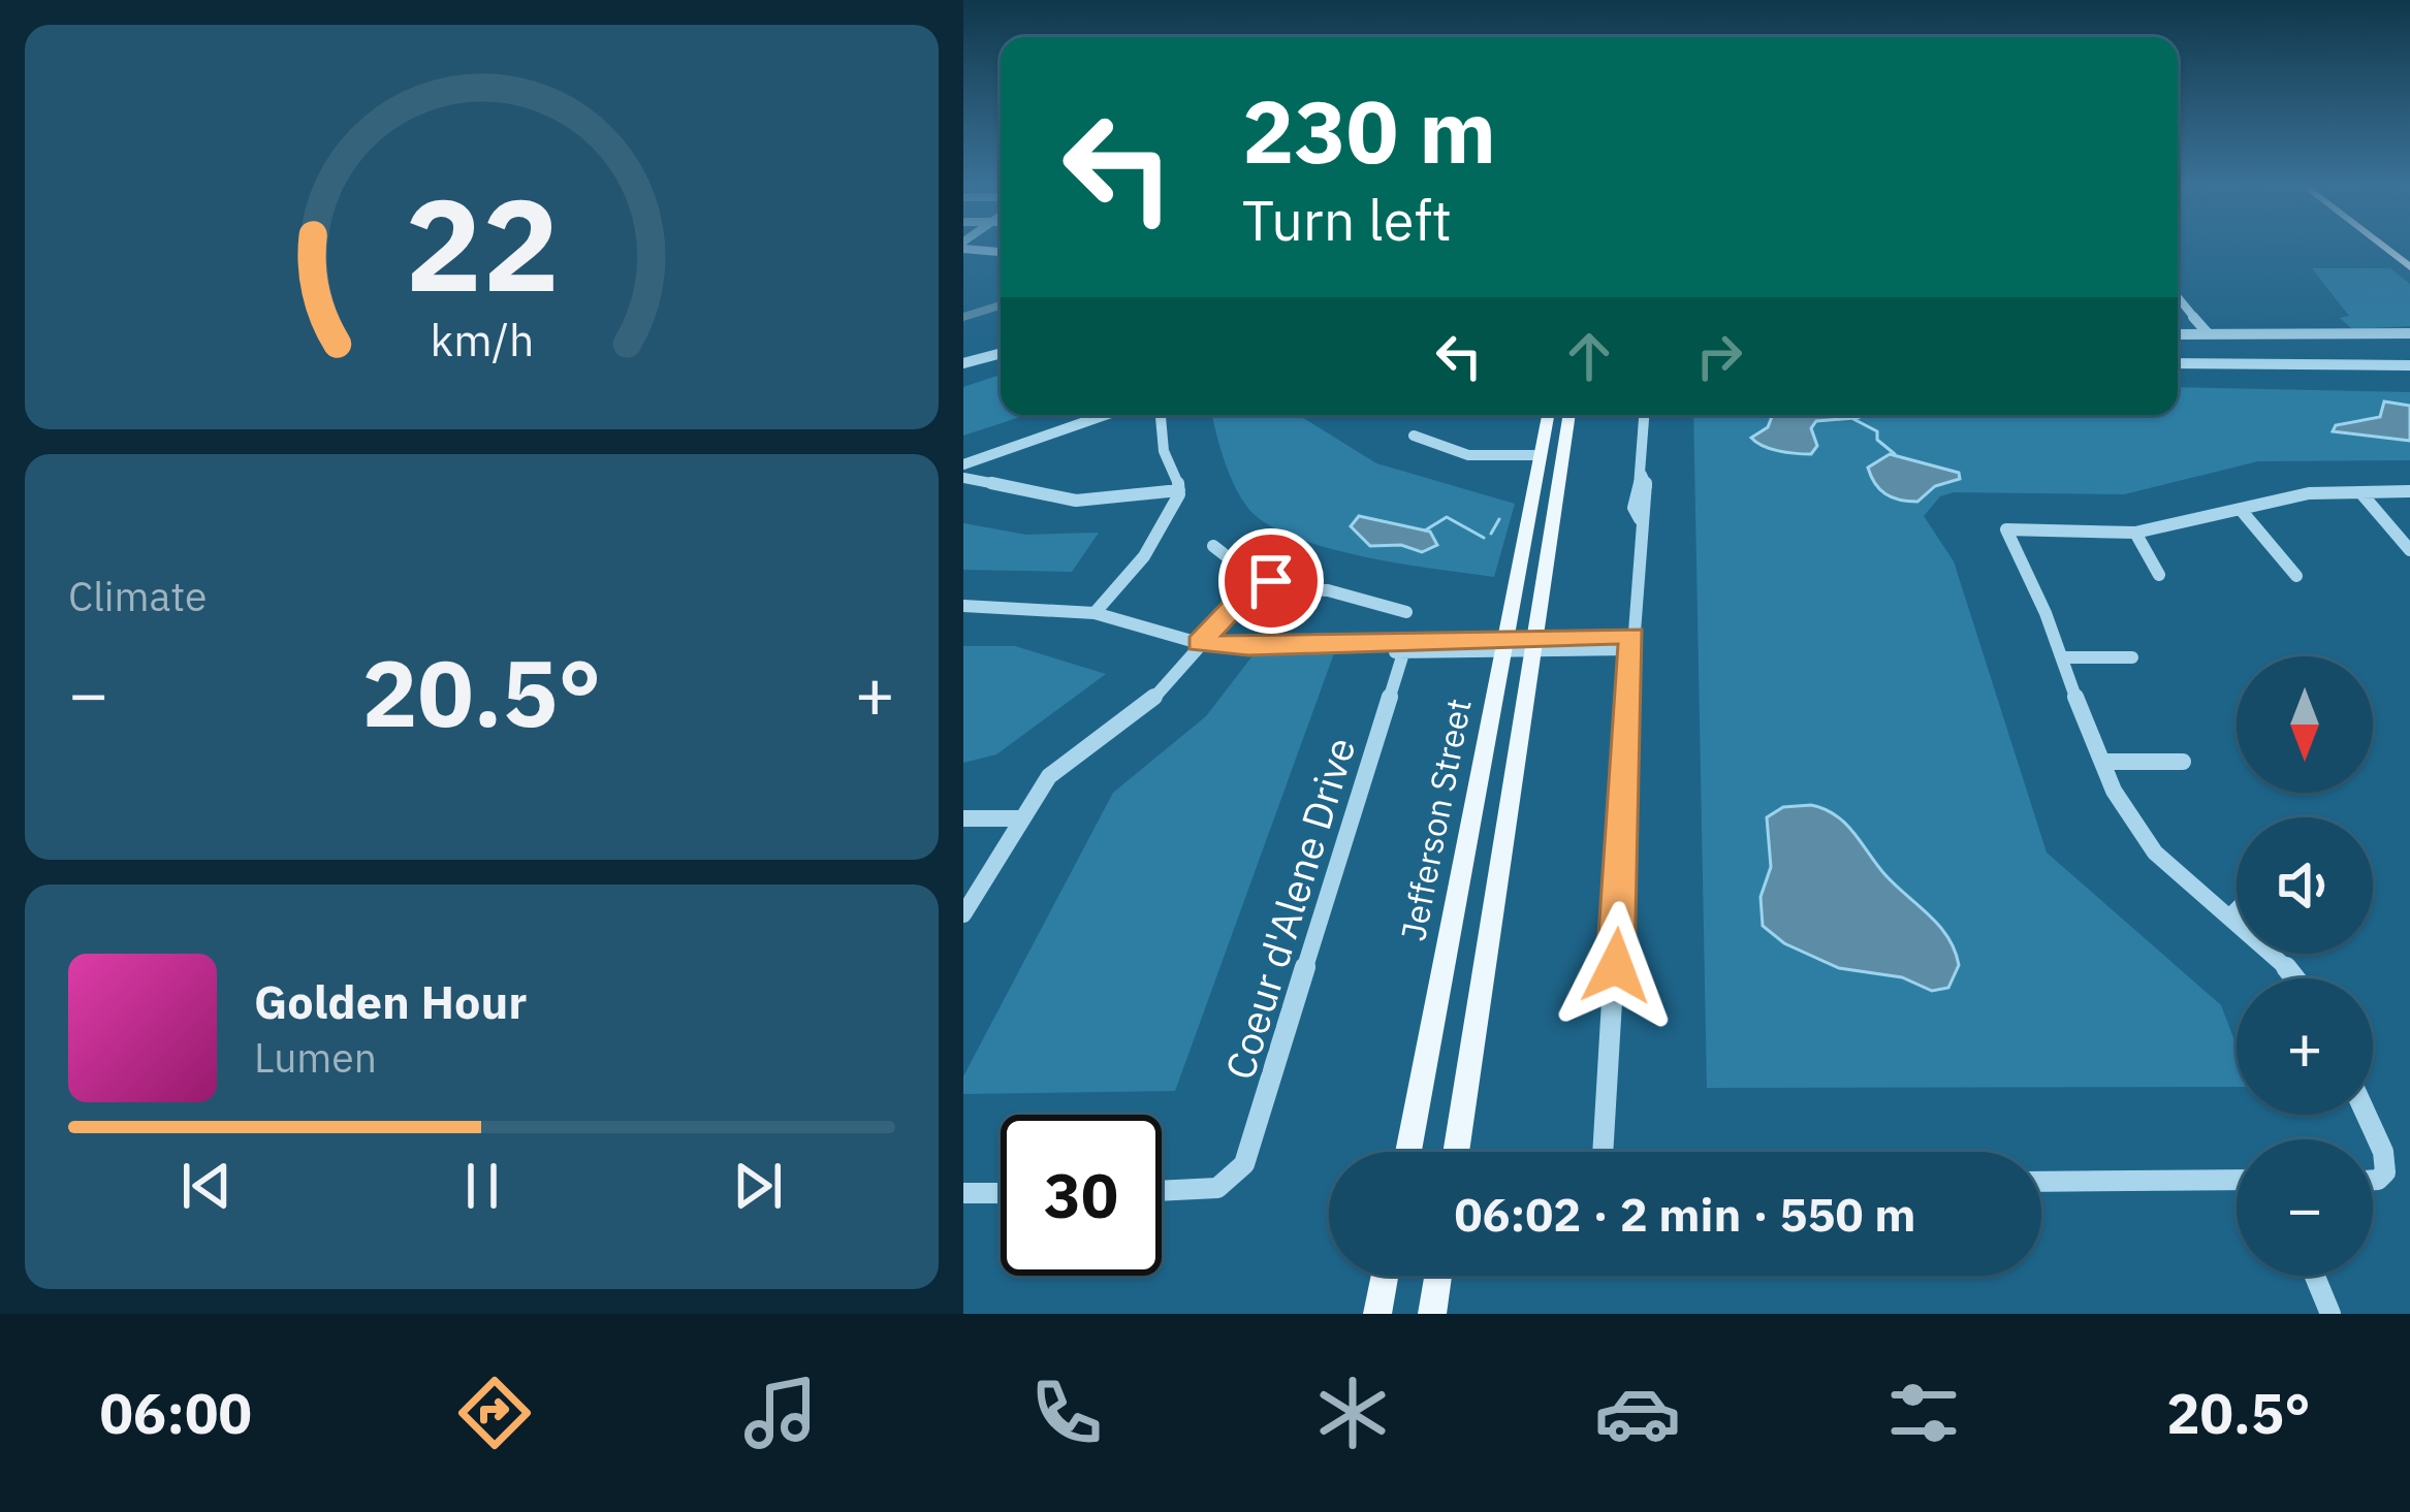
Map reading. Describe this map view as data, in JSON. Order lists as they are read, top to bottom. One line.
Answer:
{"streets":{"main road":["Jefferson Street"],"street":["Coeur d'Alene Drive"]},"north":"bottom","page":{"turn":["230 m","Turn left"],"tile":"Climate","heat":["−","20.5°","+"],"map_buttons":["+","−"],"song":["Golden Hour","Lumen"],"limit":"30","trip":"06:02 · 2 min · 550 m","tabs":["06:00","20.5°"],"gauge":["22","km/h"]}}
